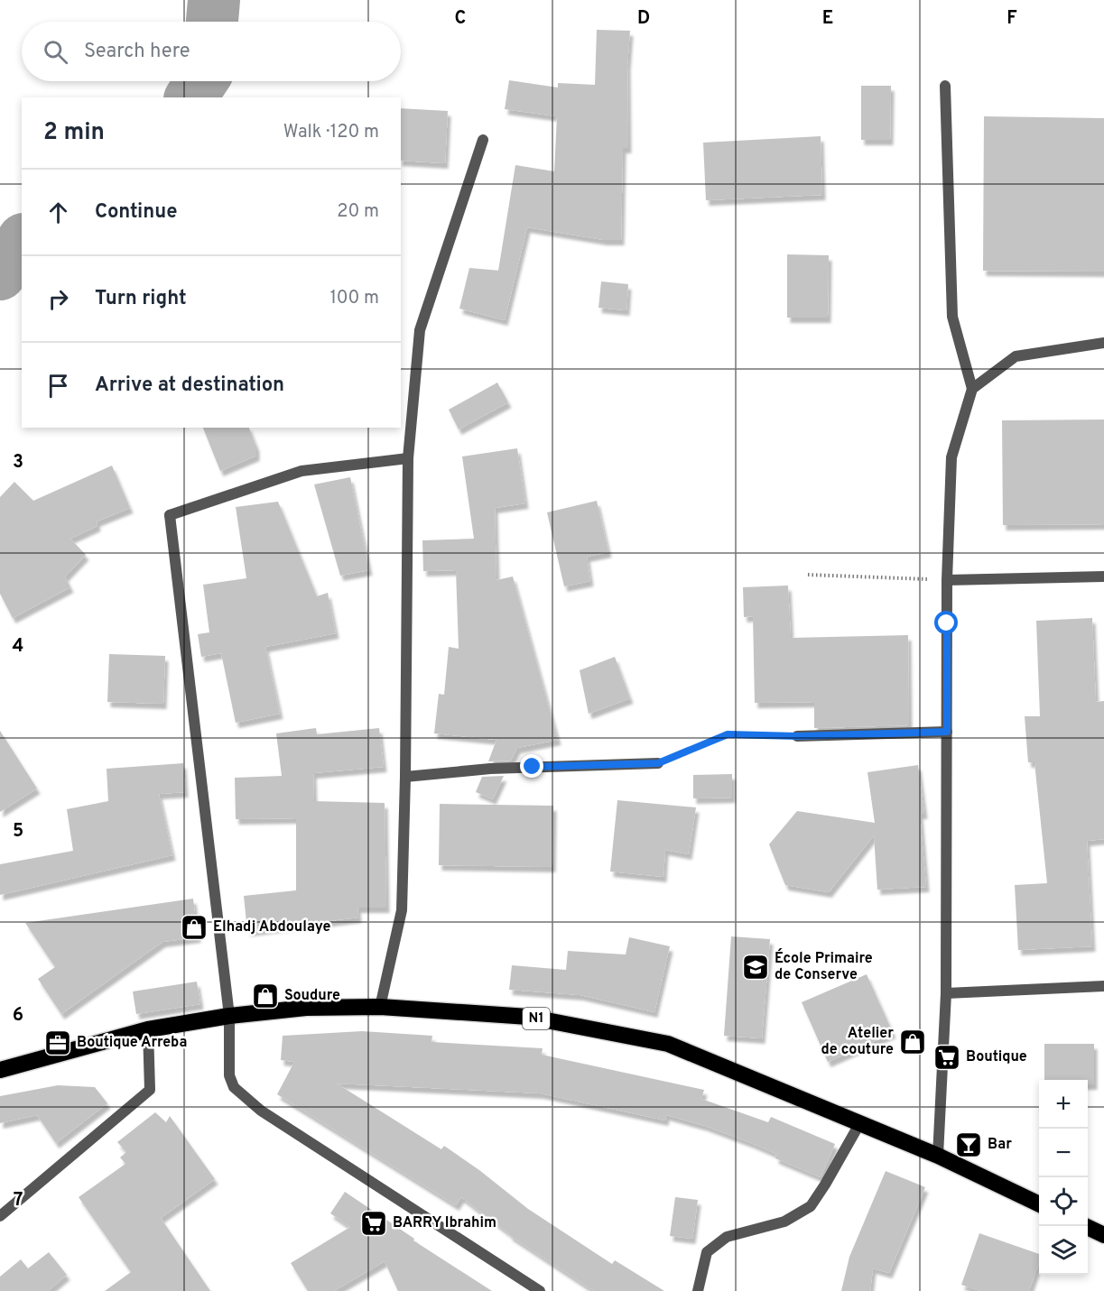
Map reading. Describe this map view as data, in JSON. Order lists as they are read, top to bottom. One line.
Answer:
{"streets":{"highway":["N1"]},"places":{"shop":["Elhadj Abdoulaye","Soudure","Atelier de couture"],"school or university":["École Primaire de Conserve"],"office":["Boutique Arreba"],"supermarket":["Boutique","BARRY Ibrahim"],"bar":["Bar"]},"page":{"search":"Search here","heading":["2 min","Walk · 120 m"],"list":[["Continue","20 m"],["Turn right","100 m"],"Arrive at destination"],"map_buttons":["+","−"]},"grid":{"columns":["C","D","E","F"],"rows":["3","4","5","6","7"]}}
